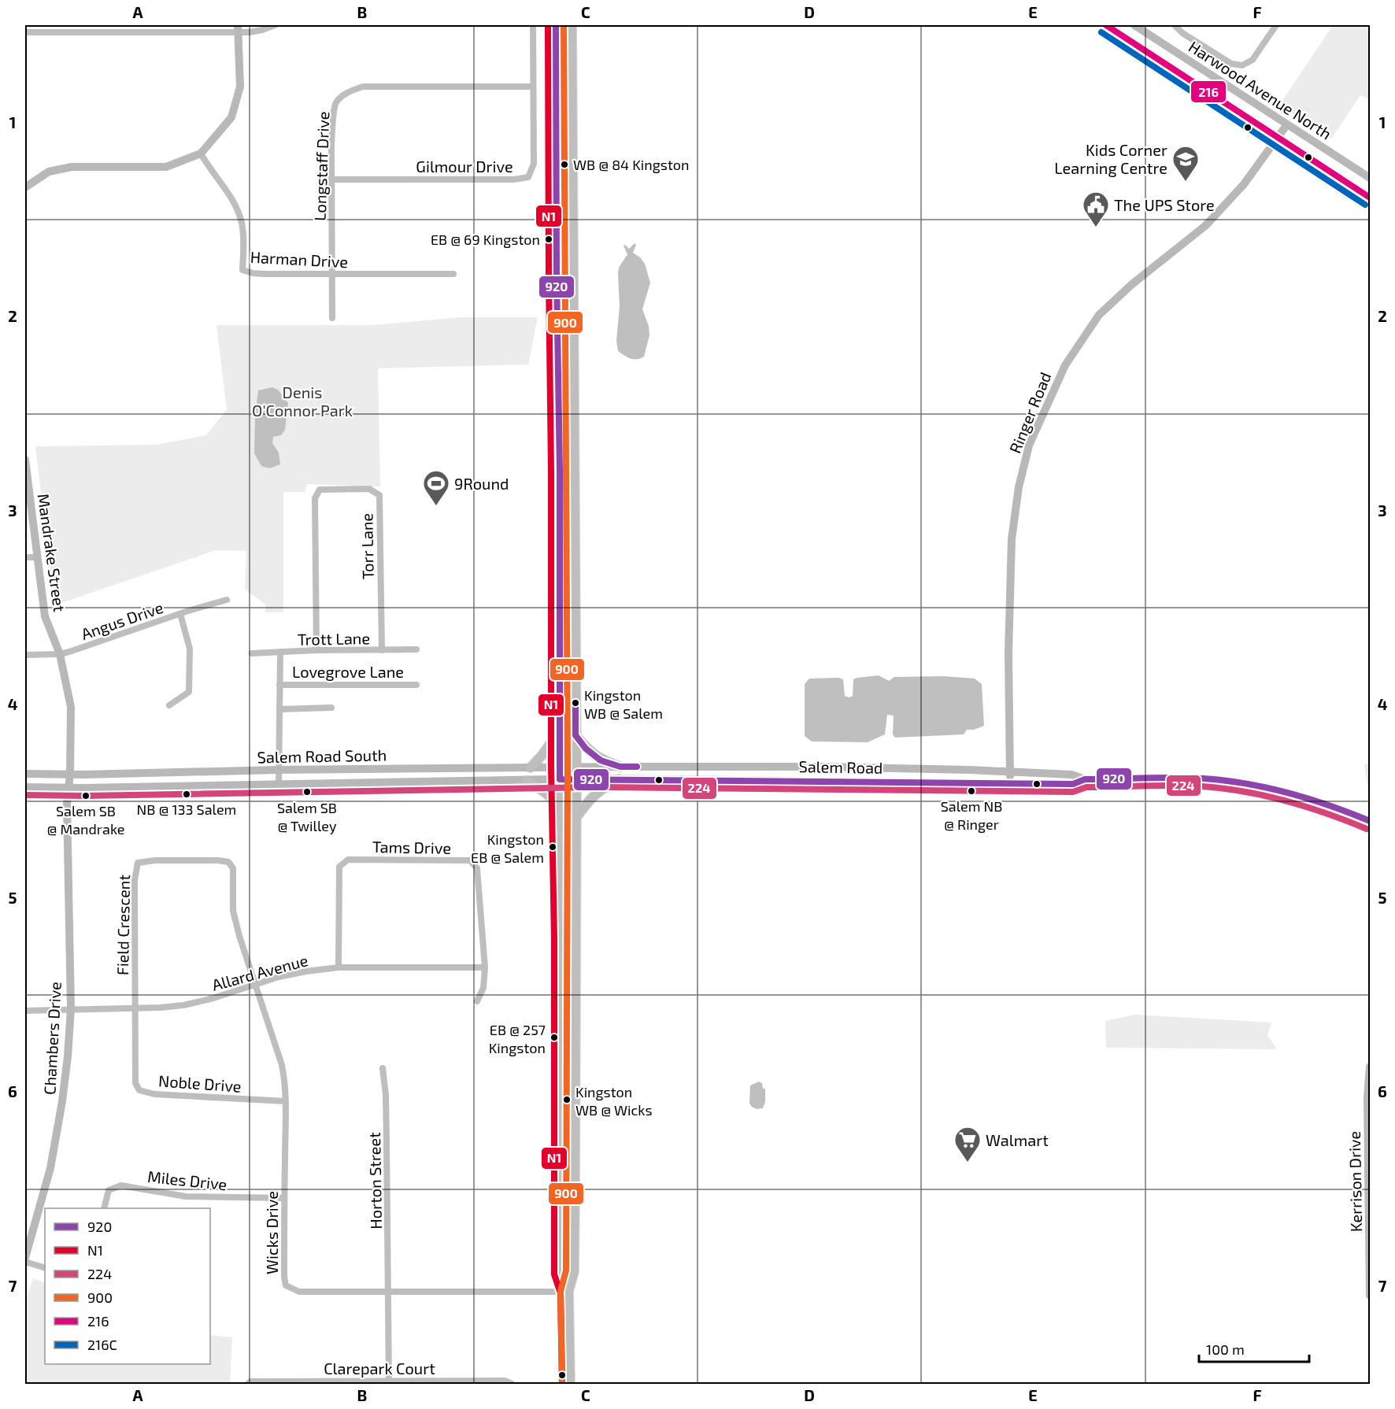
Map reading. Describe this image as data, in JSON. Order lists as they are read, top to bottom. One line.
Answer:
{"streets":{"main road":["Harwood Avenue North","Ringer Road","Mandrake Street","Salem Road South","Salem Road","Chambers Drive","Kerrison Drive"],"street":["Longstaff Drive","Gilmour Drive","Harman Drive","Torr Lane","Angus Drive","Trott Lane","Lovegrove Lane","Tams Drive","Field Crescent","Allard Avenue","Noble Drive","Miles Drive","Horton Street","Wicks Drive","Clarepark Court"]},"crossings":[["Harwood Avenue North","Ringer Road"],["Longstaff Drive","Gilmour Drive"],["Longstaff Drive","Harman Drive"],["Ringer Road","Salem Road"],["Torr Lane","Trott Lane"],["Mandrake Street","Angus Drive"],["Mandrake Street","Salem Road South"],["Mandrake Street","Chambers Drive"],["Salem Road South","Salem Road"],["Salem Road South","Chambers Drive"],["Tams Drive","Allard Avenue"],["Field Crescent","Allard Avenue"],["Field Crescent","Noble Drive"],["Field Crescent","Wicks Drive"],["Allard Avenue","Chambers Drive"],["Allard Avenue","Noble Drive"],["Allard Avenue","Wicks Drive"],["Noble Drive","Wicks Drive"],["Miles Drive","Wicks Drive"],["Horton Street","Wicks Drive"],["Horton Street","Clarepark Court"]],"parks":["Denis O'Connor Park"],"places":{"other":["WB @ 84 Kingston","EB @ 69 Kingston","Kingston WB @ Salem","Salem NB @ Ringer","Salem SB @ Twilley","NB @ 133 Salem","Salem SB @ Mandrake","Kingston EB @ Salem","EB @ 257 Kingston","Kingston WB @ Wicks"],"school or university":["Kids Corner Learning Centre"],"public building":["The UPS Store"],"sports":["9Round"],"supermarket":["Walmart"]},"lines":["transit line 920","transit line N1","transit line 900","transit line 216","transit line 216C","transit line 224"],"legend":["920","N1","224","900","216","216C"],"scale_bar":"100 m","grid":{"columns":["A","B","C","D","E","F"],"rows":["1","2","3","4","5","6","7"]}}
